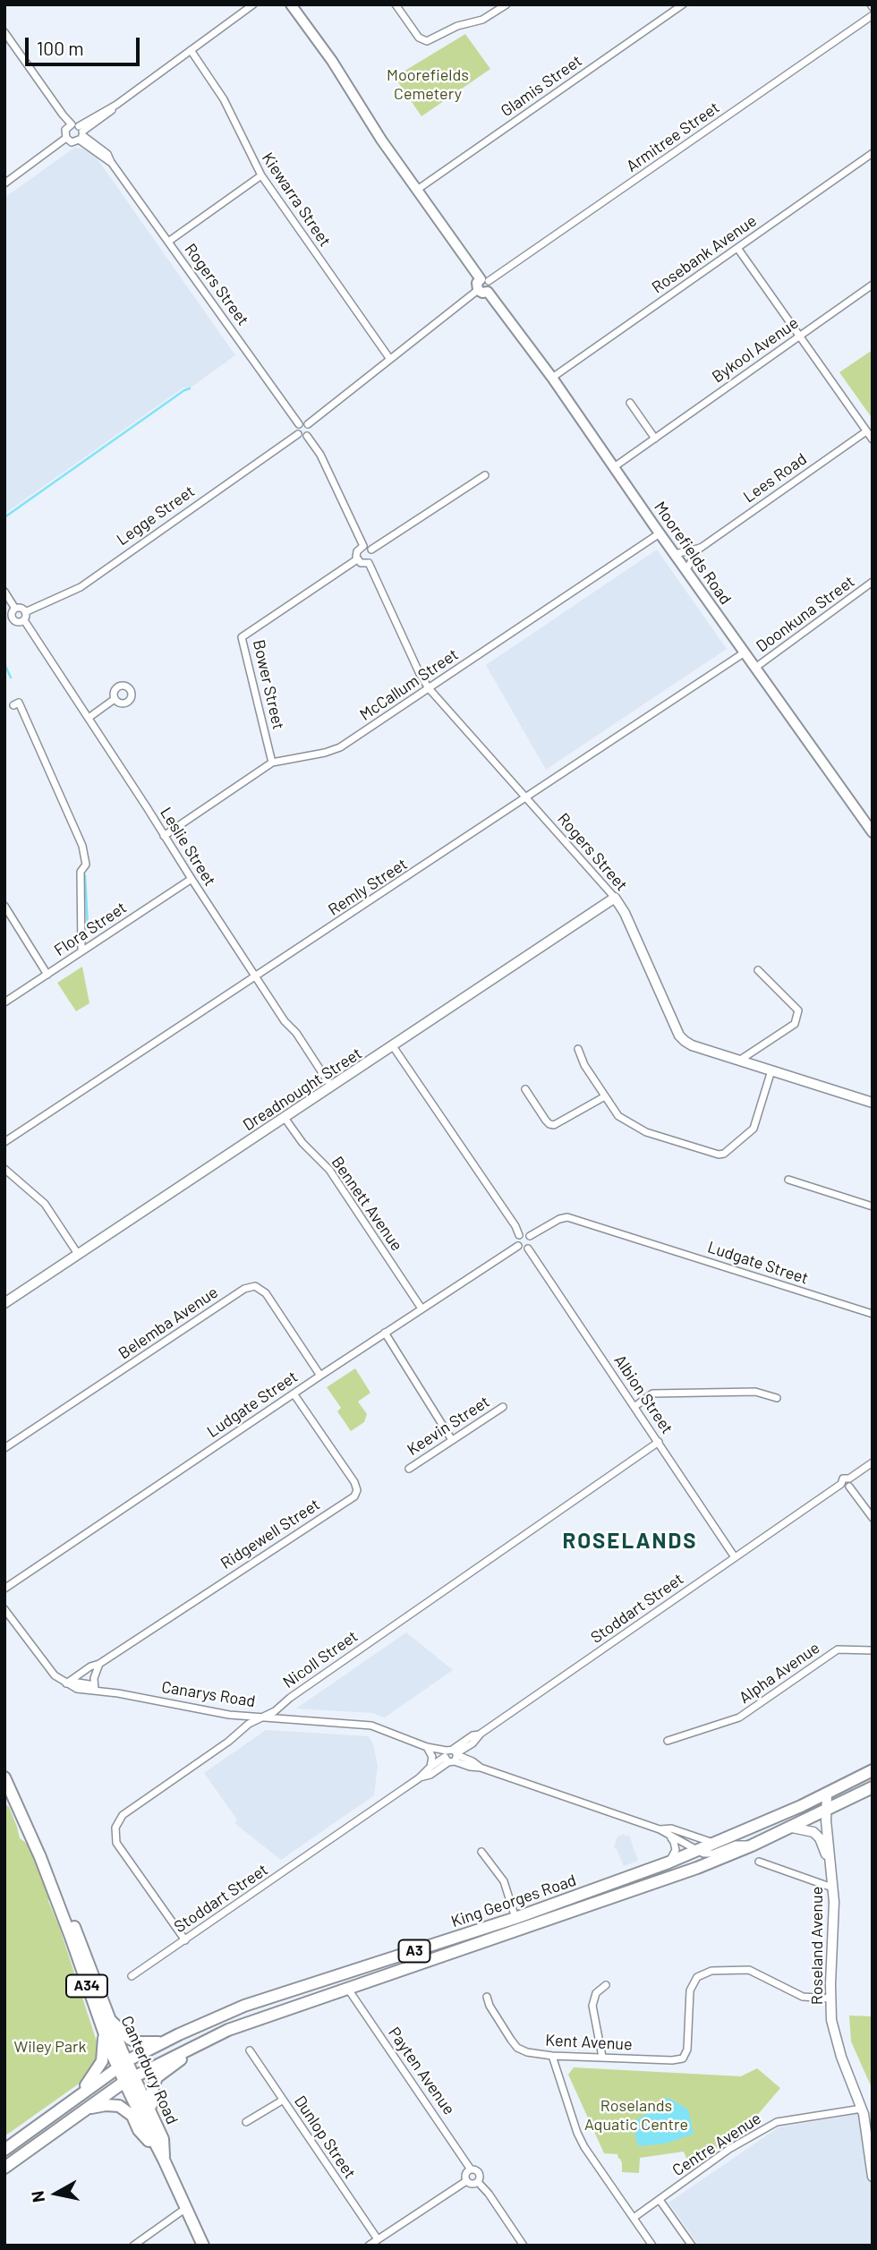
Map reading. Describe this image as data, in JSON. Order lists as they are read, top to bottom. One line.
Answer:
{"streets":{"highway":["King Georges Road","A3","A34","Canterbury Road"],"main road":["Moorefields Road"],"street":["Glamis Street","Armitree Street","Kiewarra Street","Rosebank Avenue","Rogers Street","Bykool Avenue","Lees Road","Legge Street","Doonkuna Street","Bower Street","McCallum Street","Leslie Street","Remly Street","Flora Street","Dreadnought Street","Bennett Avenue","Ludgate Street","Belemba Avenue","Albion Street","Keevin Street","Ridgewell Street","Stoddart Street","Nicoll Street","Alpha Avenue","Canarys Road","Roseland Avenue","Kent Avenue","Payten Avenue","Dunlop Street","Centre Avenue"]},"crossings":[["Glamis Street","Moorefields Road"],["Armitree Street","Kiewarra Street"],["Armitree Street","Rogers Street"],["Armitree Street","Legge Street"],["Armitree Street","Moorefields Road"],["Rosebank Avenue","Moorefields Road"],["Rogers Street","Legge Street"],["Rogers Street","Bower Street"],["Rogers Street","McCallum Street"],["Rogers Street","Remly Street"],["Rogers Street","Dreadnought Street"],["Bykool Avenue","Moorefields Road"],["Lees Road","Moorefields Road"],["Legge Street","Leslie Street"],["Moorefields Road","Doonkuna Street"],["Moorefields Road","McCallum Street"],["Moorefields Road","Remly Street"],["Bower Street","McCallum Street"],["McCallum Street","Leslie Street"],["Leslie Street","Remly Street"],["Leslie Street","Flora Street"],["Leslie Street","Dreadnought Street"],["Dreadnought Street","Bennett Avenue"],["Bennett Avenue","Ludgate Street"],["Ludgate Street","Belemba Avenue"],["Ludgate Street","Albion Street"],["Ludgate Street","Ridgewell Street"],["Albion Street","Stoddart Street"],["Albion Street","Nicoll Street"],["Ridgewell Street","Canarys Road"],["Stoddart Street","Nicoll Street"],["Stoddart Street","Canarys Road"],["Nicoll Street","Canarys Road"],["Canarys Road","King Georges Road"],["King Georges Road","Roseland Avenue"],["King Georges Road","Canterbury Road"],["King Georges Road","Payten Avenue"],["Roseland Avenue","Kent Avenue"],["Roseland Avenue","Centre Avenue"]],"districts":["ROSELANDS"],"parks":["Moorefields Cemetery","Wiley Park","Roselands Aquatic Centre"],"scale_bar":"100 m","north":"left"}
